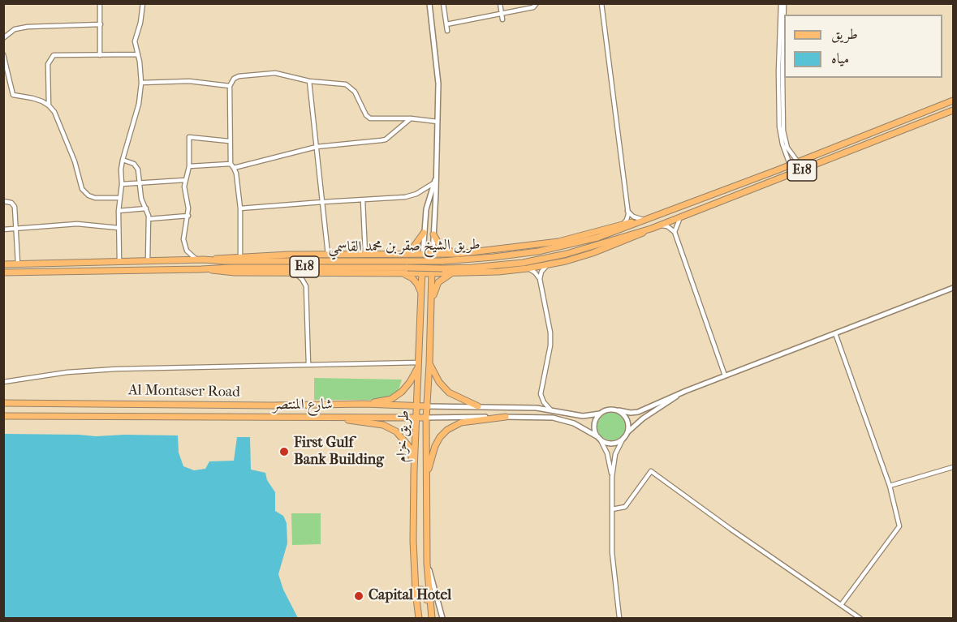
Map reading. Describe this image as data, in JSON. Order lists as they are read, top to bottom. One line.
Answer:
{"streets":{"main road":["E18","طريق الشيخ صقر بن محمد القاسمي","Al Montaser Road","شارع المنتصر","طريق خزام"]},"crossings":[["شارع المنتصر","طريق خزام"]],"places":["First Gulf Bank Building","Capital Hotel"],"legend":["طريق","مياه"]}
